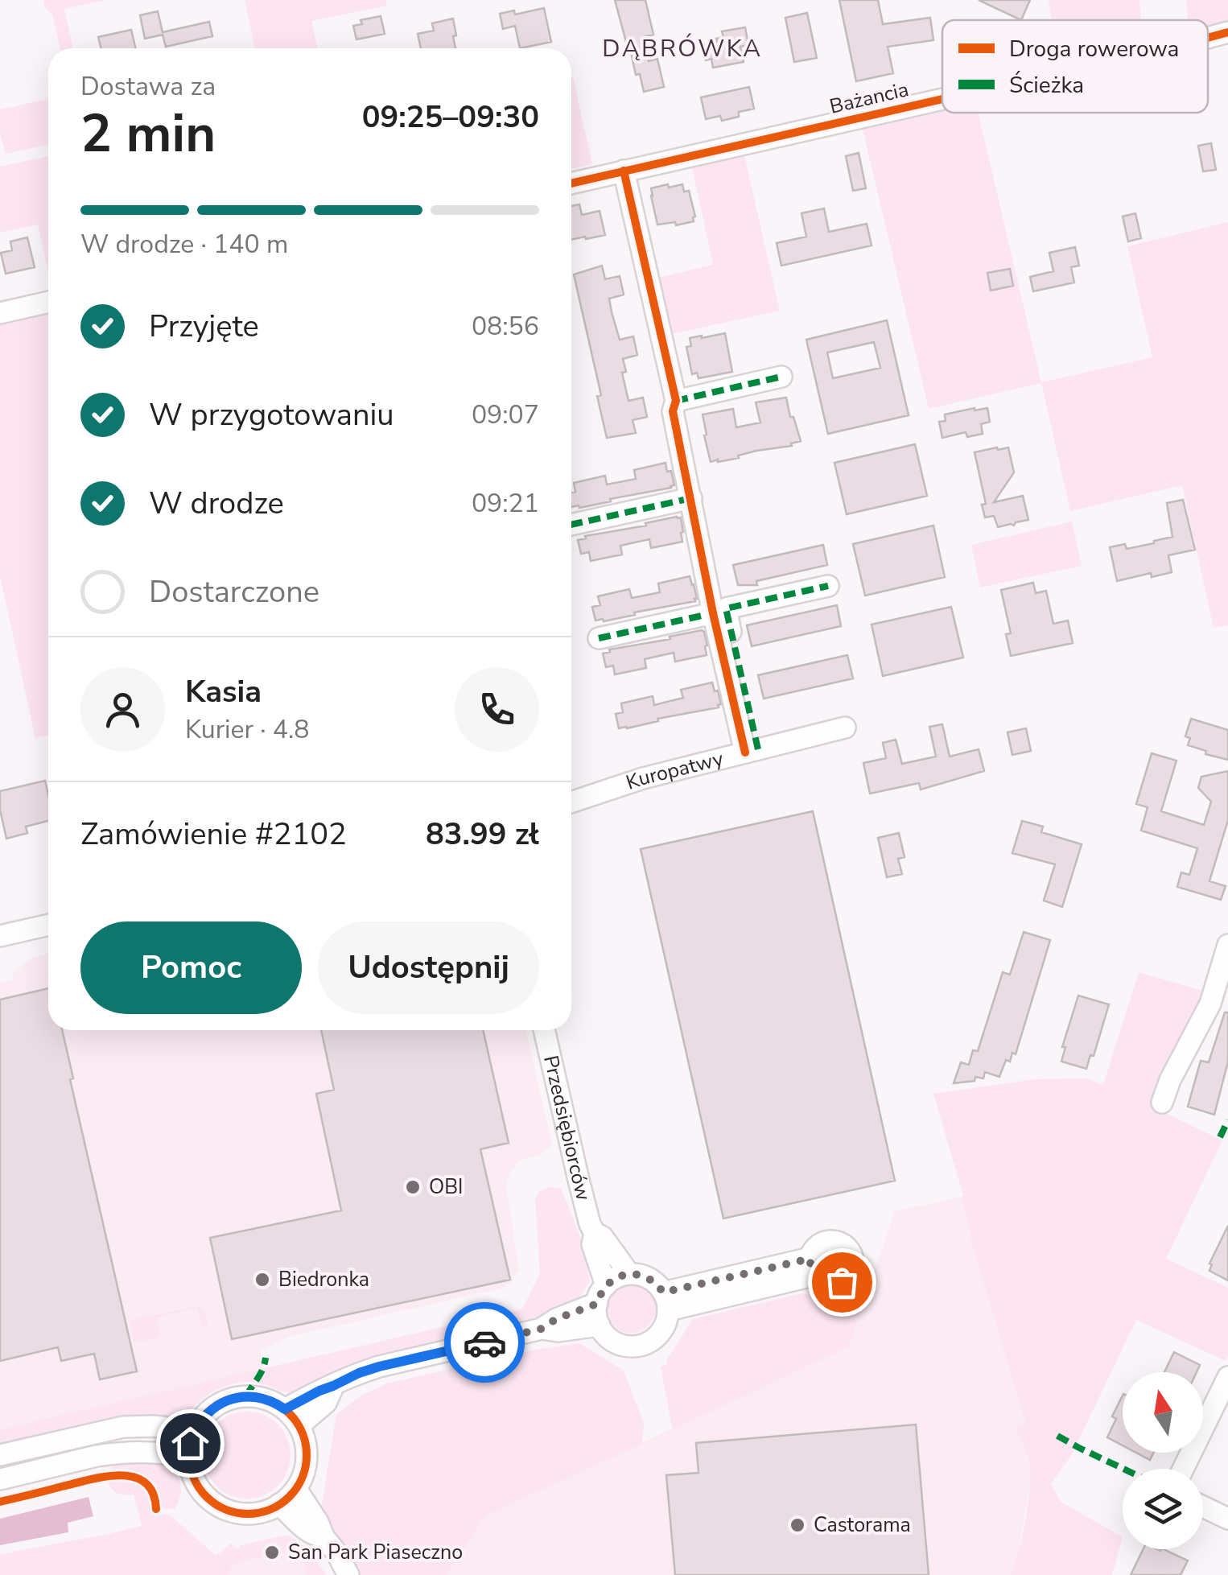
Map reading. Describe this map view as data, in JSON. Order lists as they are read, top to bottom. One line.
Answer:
{"streets":{"street":["Bażancia","Kuropatwy","Przedsiębiorców"]},"districts":["DĄBRÓWKA"],"places":["OBI","Biedronka","Castorama","San Park Piaseczno"],"legend":["Droga rowerowa","Ścieżka"],"north":"top","page":{"heading":["2 min","Dostawa za","09:25–09:30"],"panel":["Kasia","Kurier · 4.8","Zamówienie #2102","83.99 zł"],"bar":"W drodze · 140 m","list":[["Przyjęte","08:56"],["W przygotowaniu","09:07"],["W drodze","09:21"],"Dostarczone"],"buttons":["Pomoc","Udostępnij"]}}
